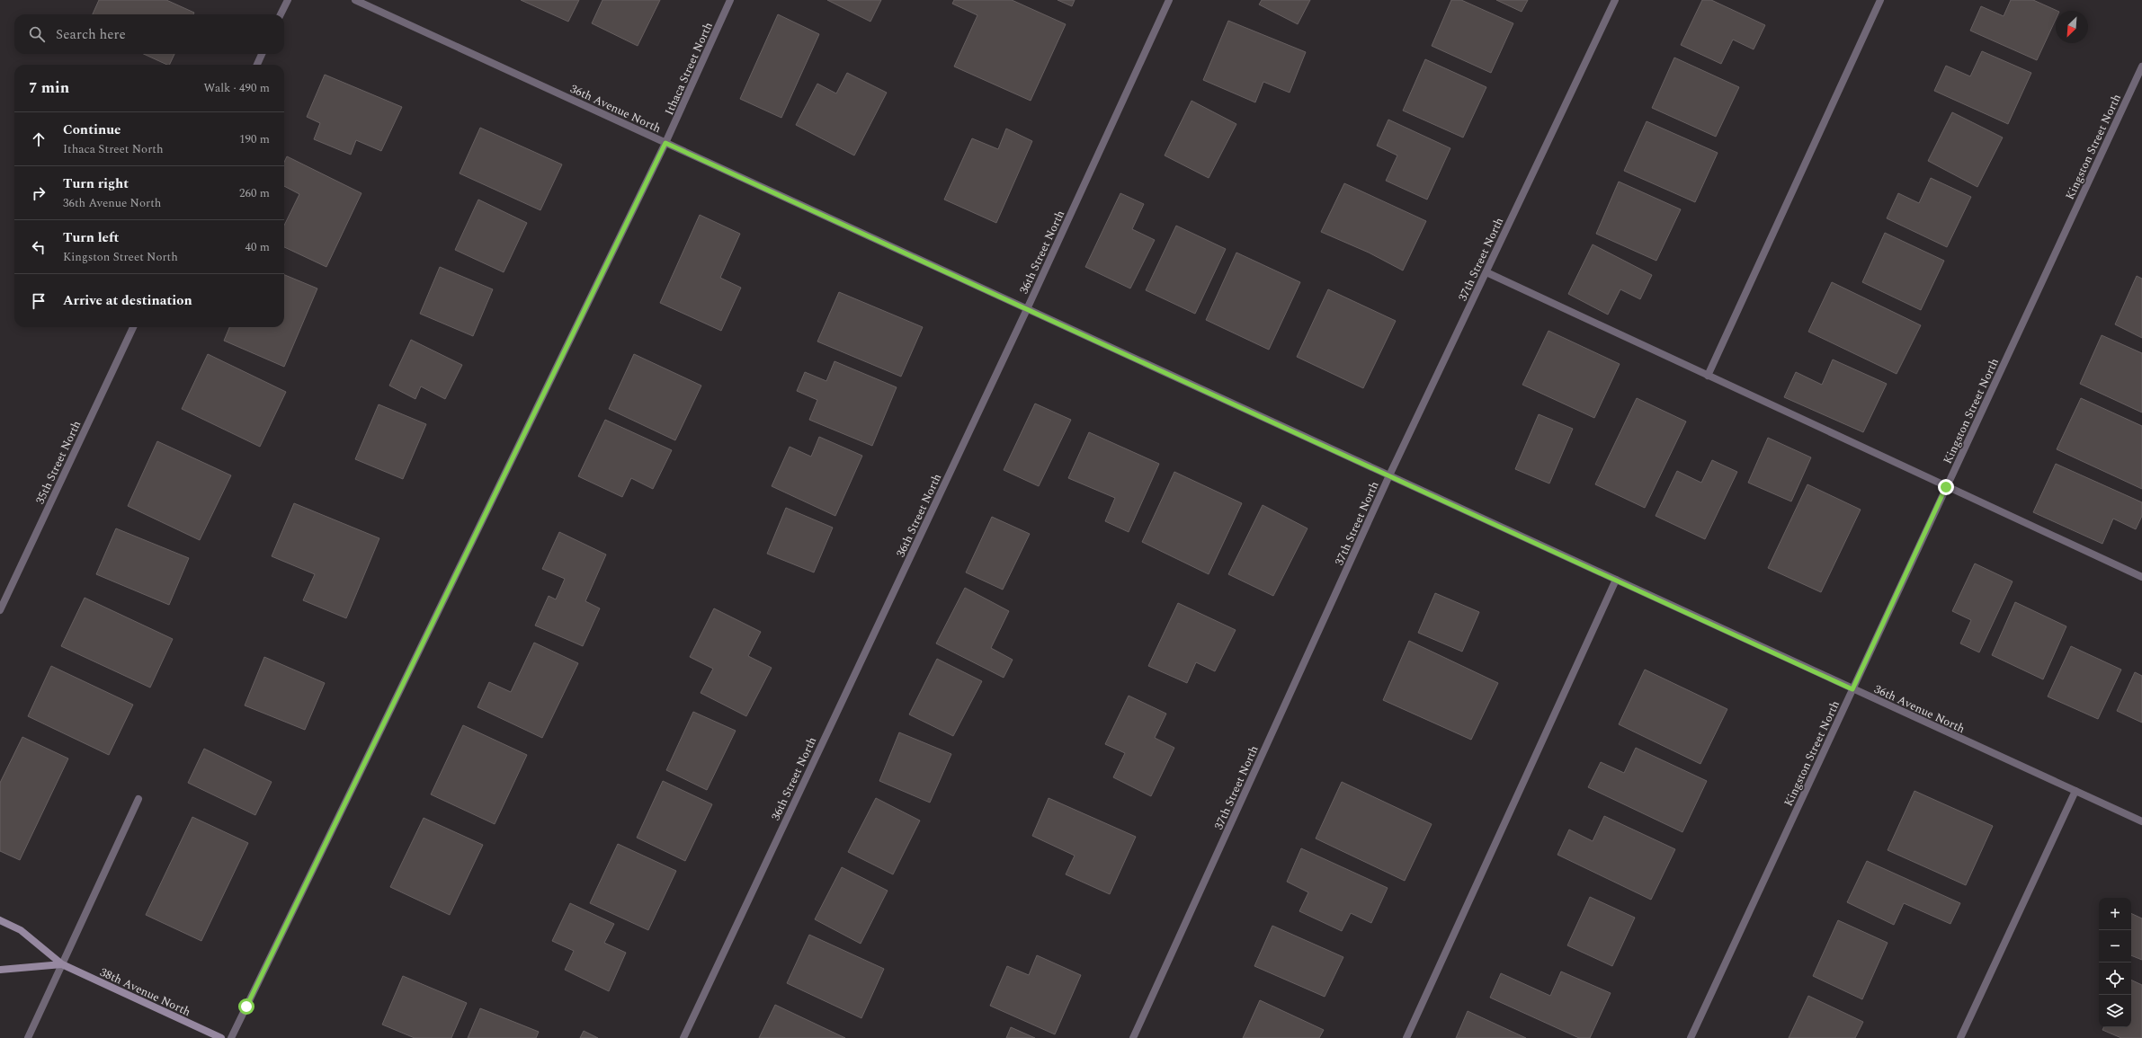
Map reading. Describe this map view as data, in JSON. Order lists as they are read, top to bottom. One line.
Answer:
{"streets":{"main road":["38th Avenue North"],"street":["Ithaca Street North","36th Avenue North","Kingston Street North","36th Street North","37th Street North","35th Street North"]},"crossings":[["Ithaca Street North","36th Avenue North"],["36th Avenue North","Kingston Street North"],["36th Avenue North","36th Street North"],["36th Avenue North","37th Street North"]],"north":"bottom left","page":{"search":"Search here","heading":["7 min","Walk · 490 m"],"list":[["Continue","Ithaca Street North","190 m"],["Turn right","36th Avenue North","260 m"],["Turn left","Kingston Street North","40 m"],"Arrive at destination"],"map_buttons":["+","−"]}}
